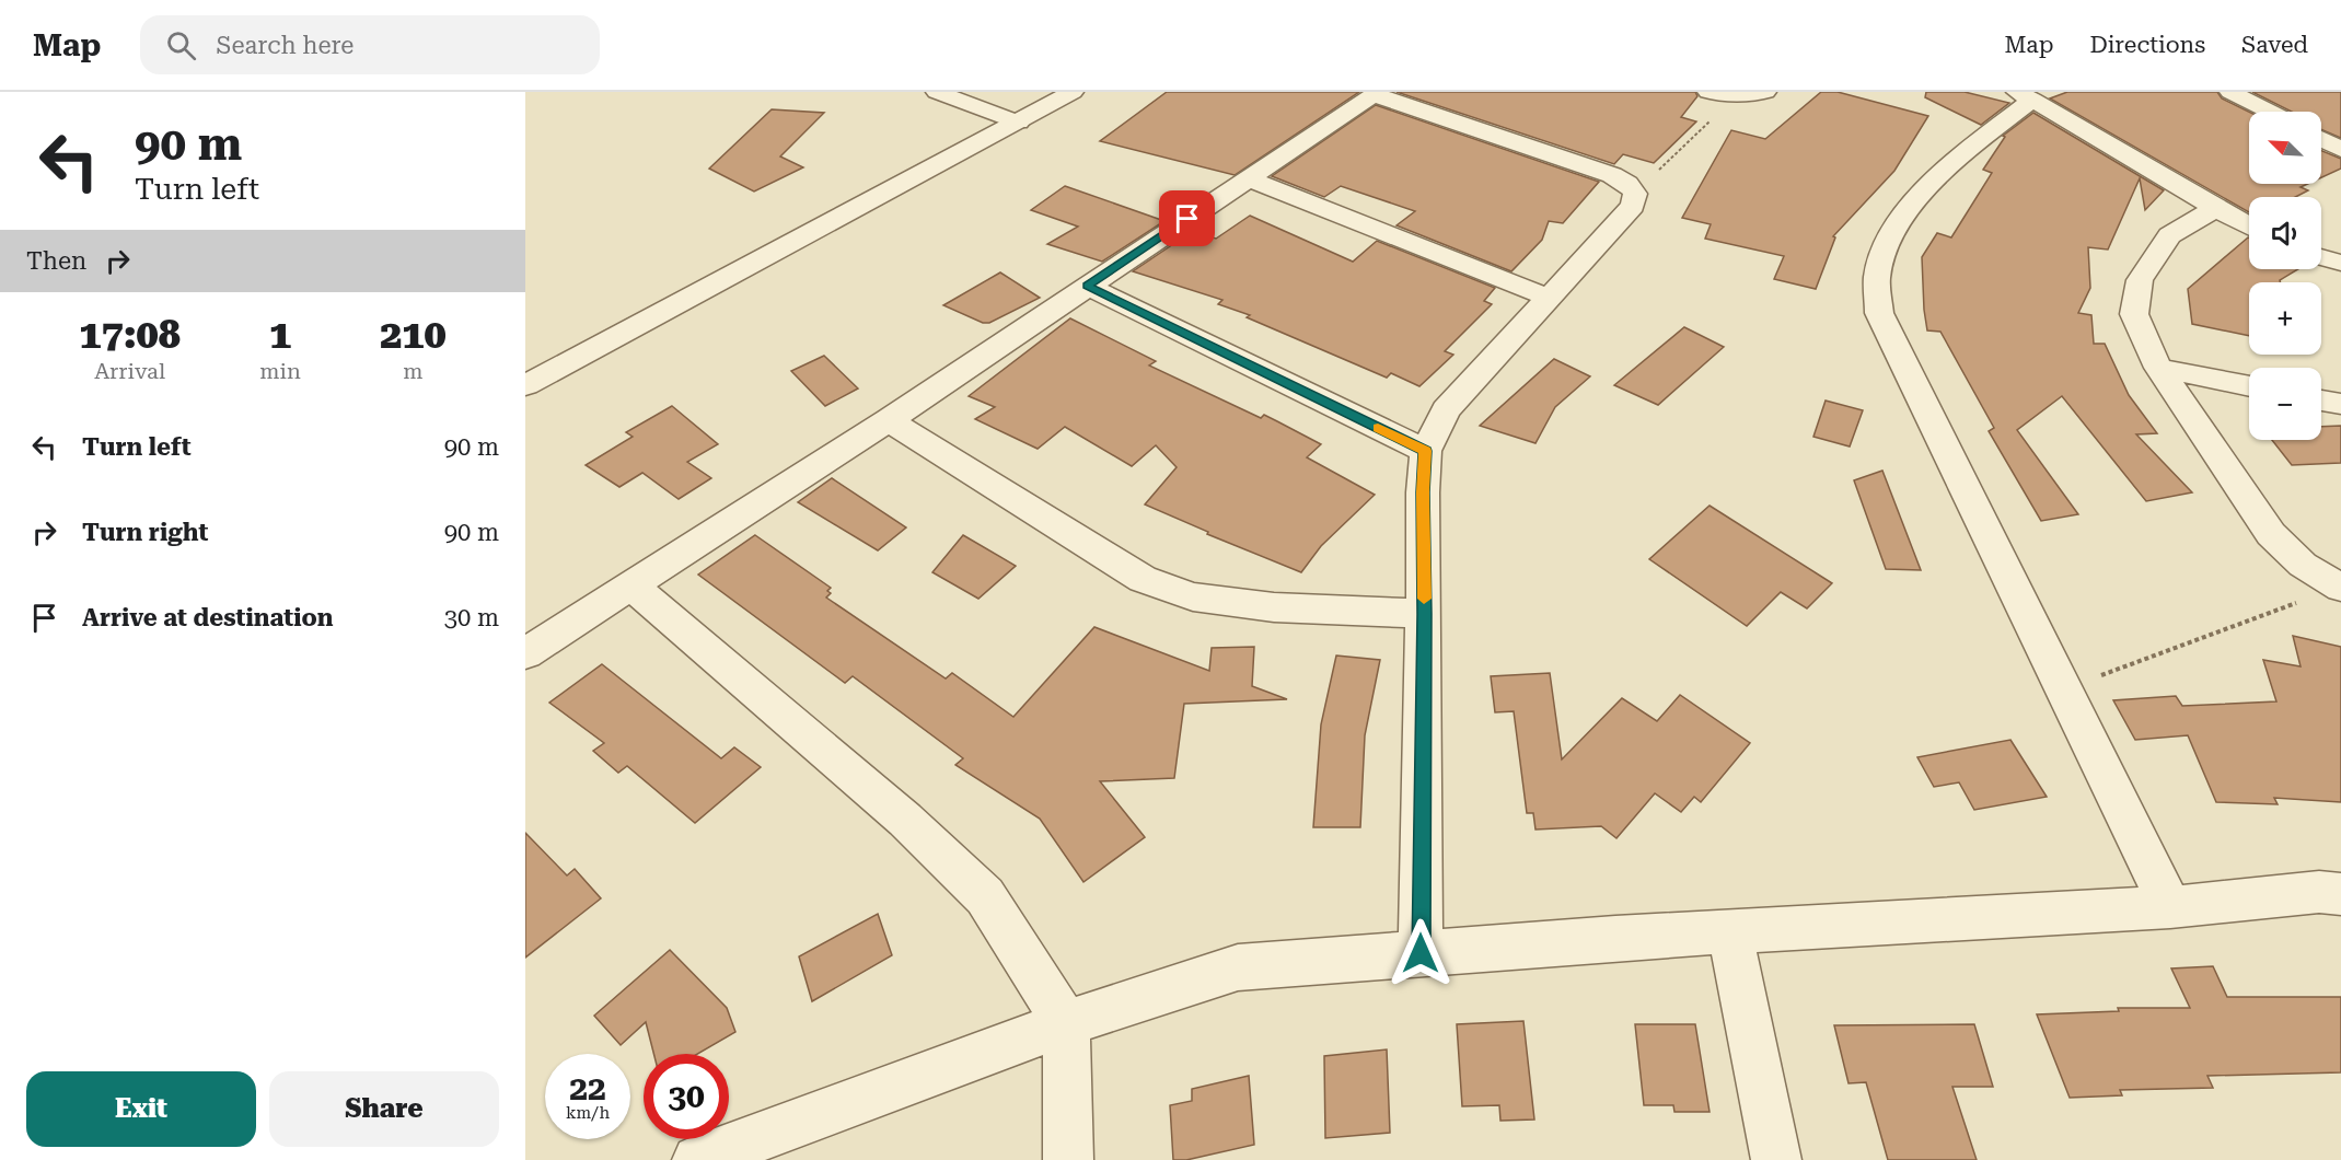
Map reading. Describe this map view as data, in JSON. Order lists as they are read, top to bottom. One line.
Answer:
{"north":"top left","page":{"header":"Map","search":"Search here","nav":["Map","Directions","Saved"],"turn":["90 m","Turn left"],"map_buttons":["+","−"],"then":"Then","eta":["17:08","Arrival","1","min","210","m"],"list":[{"name":"Turn left","value":"90 m"},{"name":"Turn right","value":"90 m"},{"name":"Arrive at destination","value":"30 m"}],"speed":"22 km/h","limit":"30","buttons":["Exit","Share"]}}
